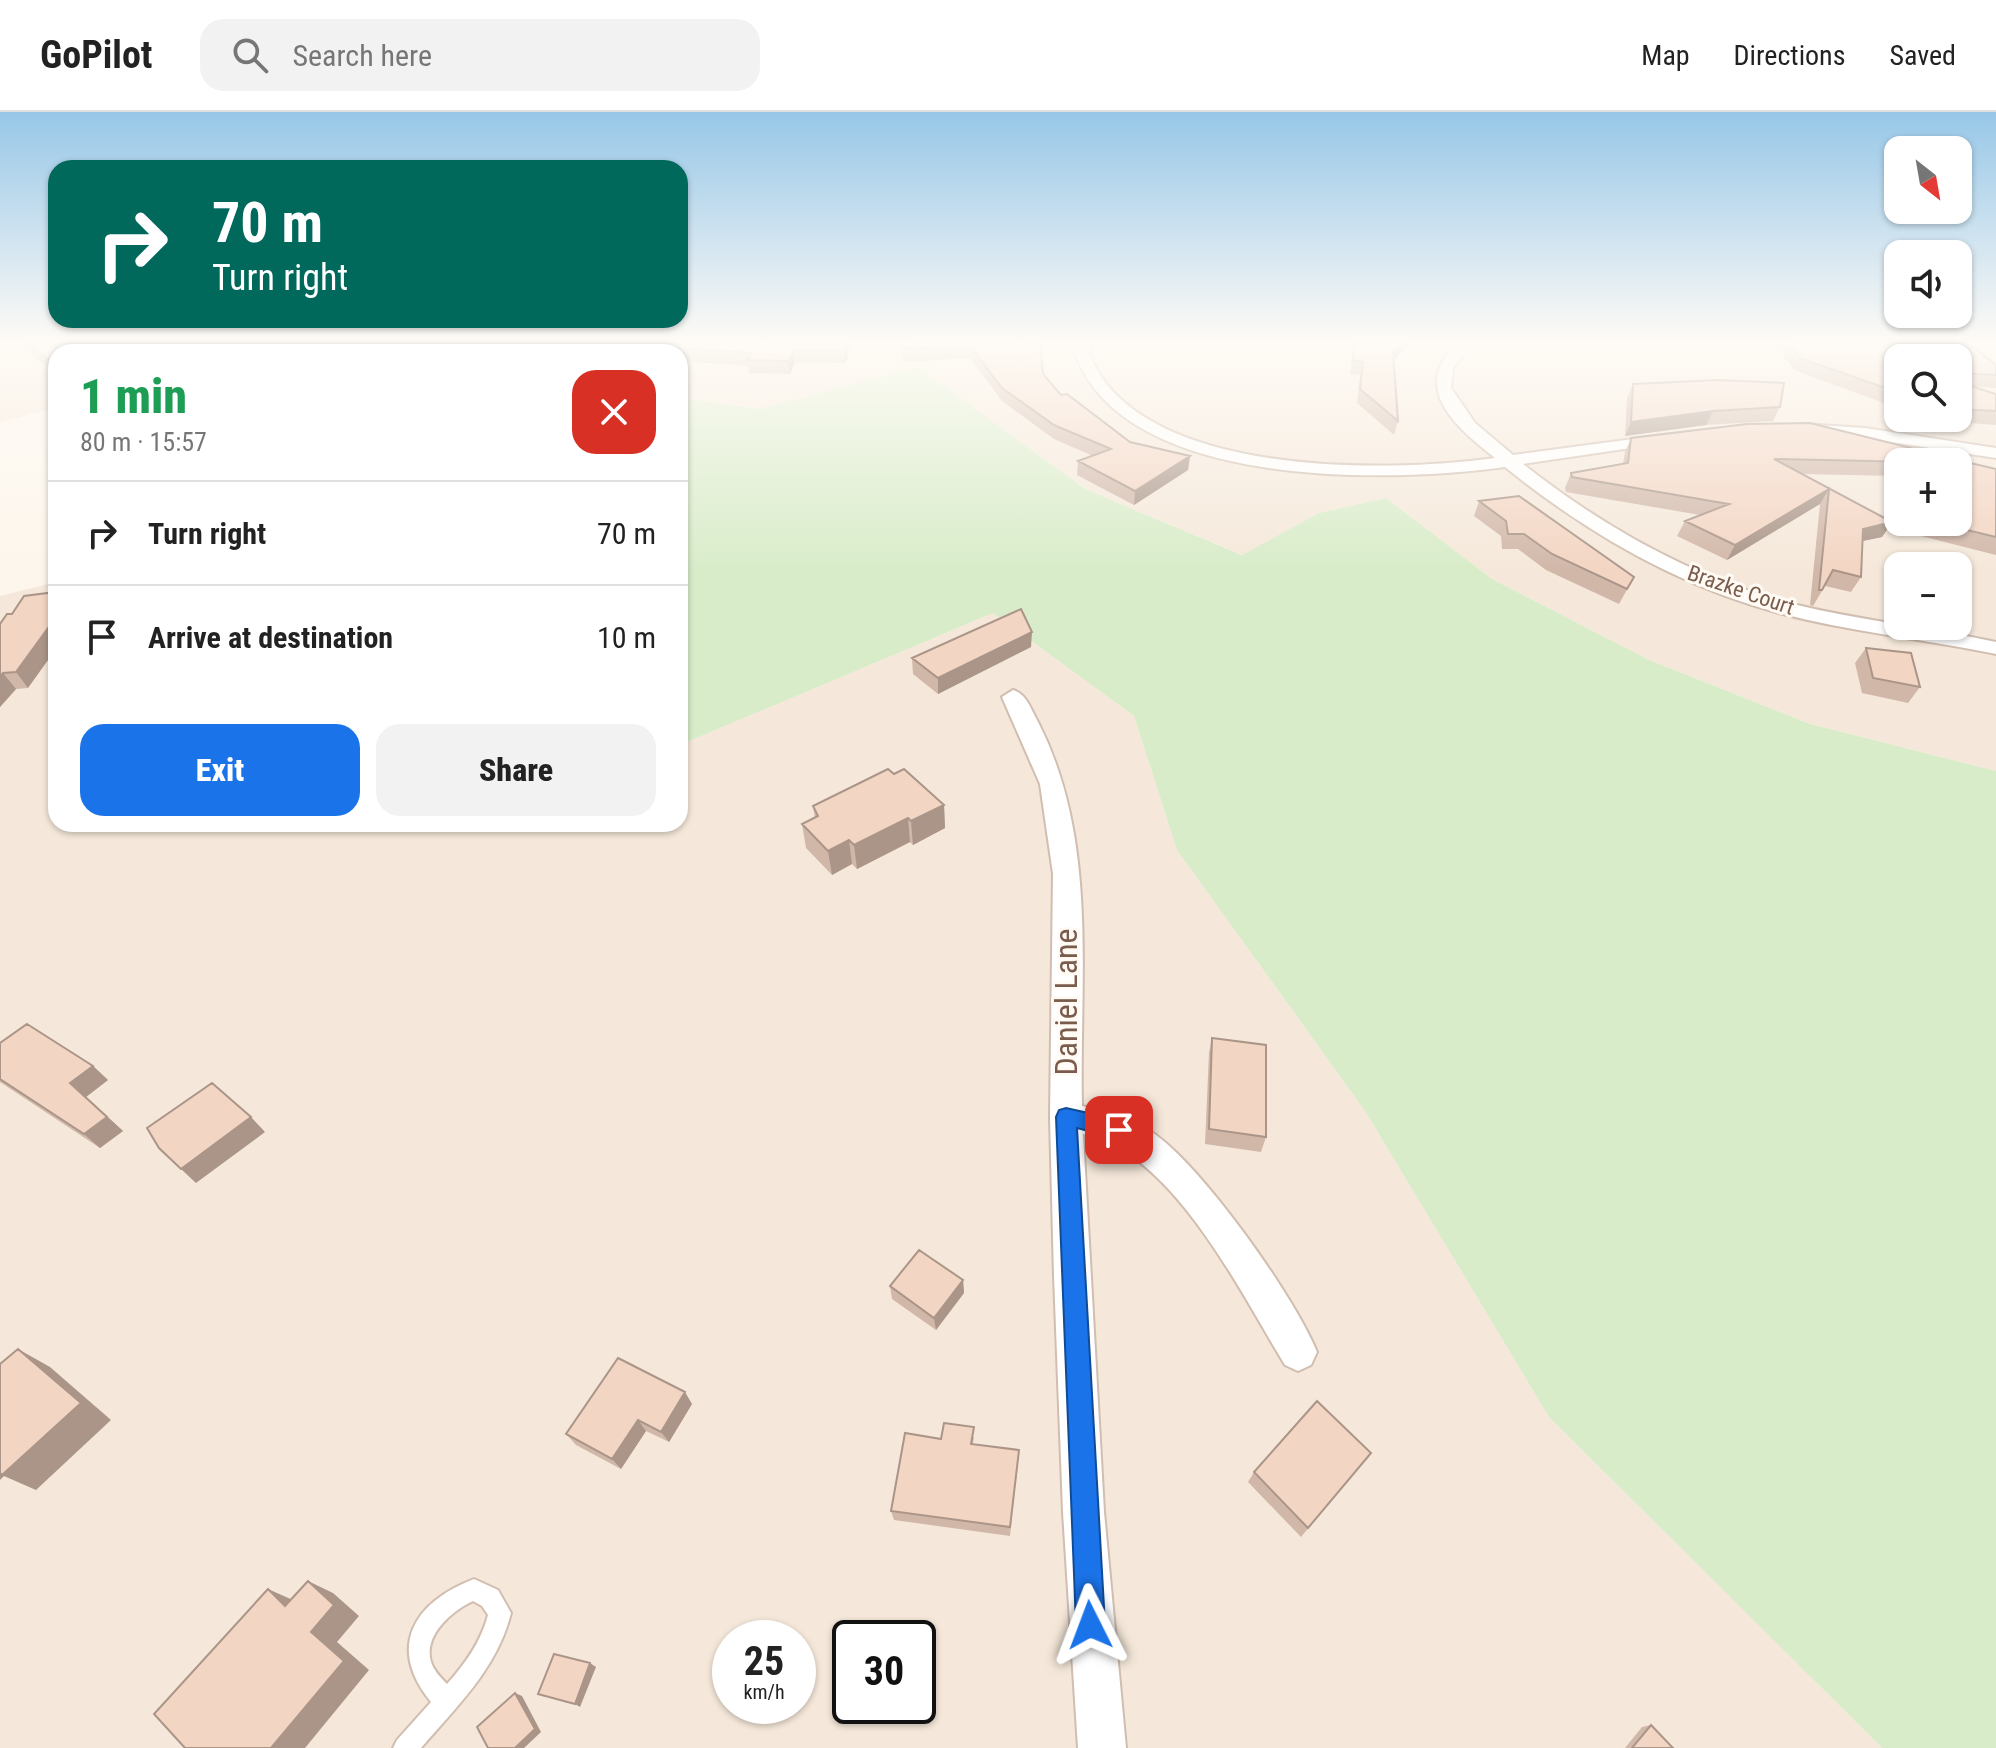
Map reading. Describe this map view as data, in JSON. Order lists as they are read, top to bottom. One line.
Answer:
{"streets":{"street":["Brazke Court","Daniel Lane"]},"north":"bottom right","page":{"header":"GoPilot","search":"Search here","nav":["Map","Directions","Saved"],"map_buttons":["+","−"],"turn":["70 m","Turn right"],"heading":["1 min","80 m · 15:57"],"list":[{"name":"Turn right","value":"70 m"},{"name":"Arrive at destination","value":"10 m"}],"buttons":["Exit","Share"],"speed":"25 km/h","limit":"30"}}
